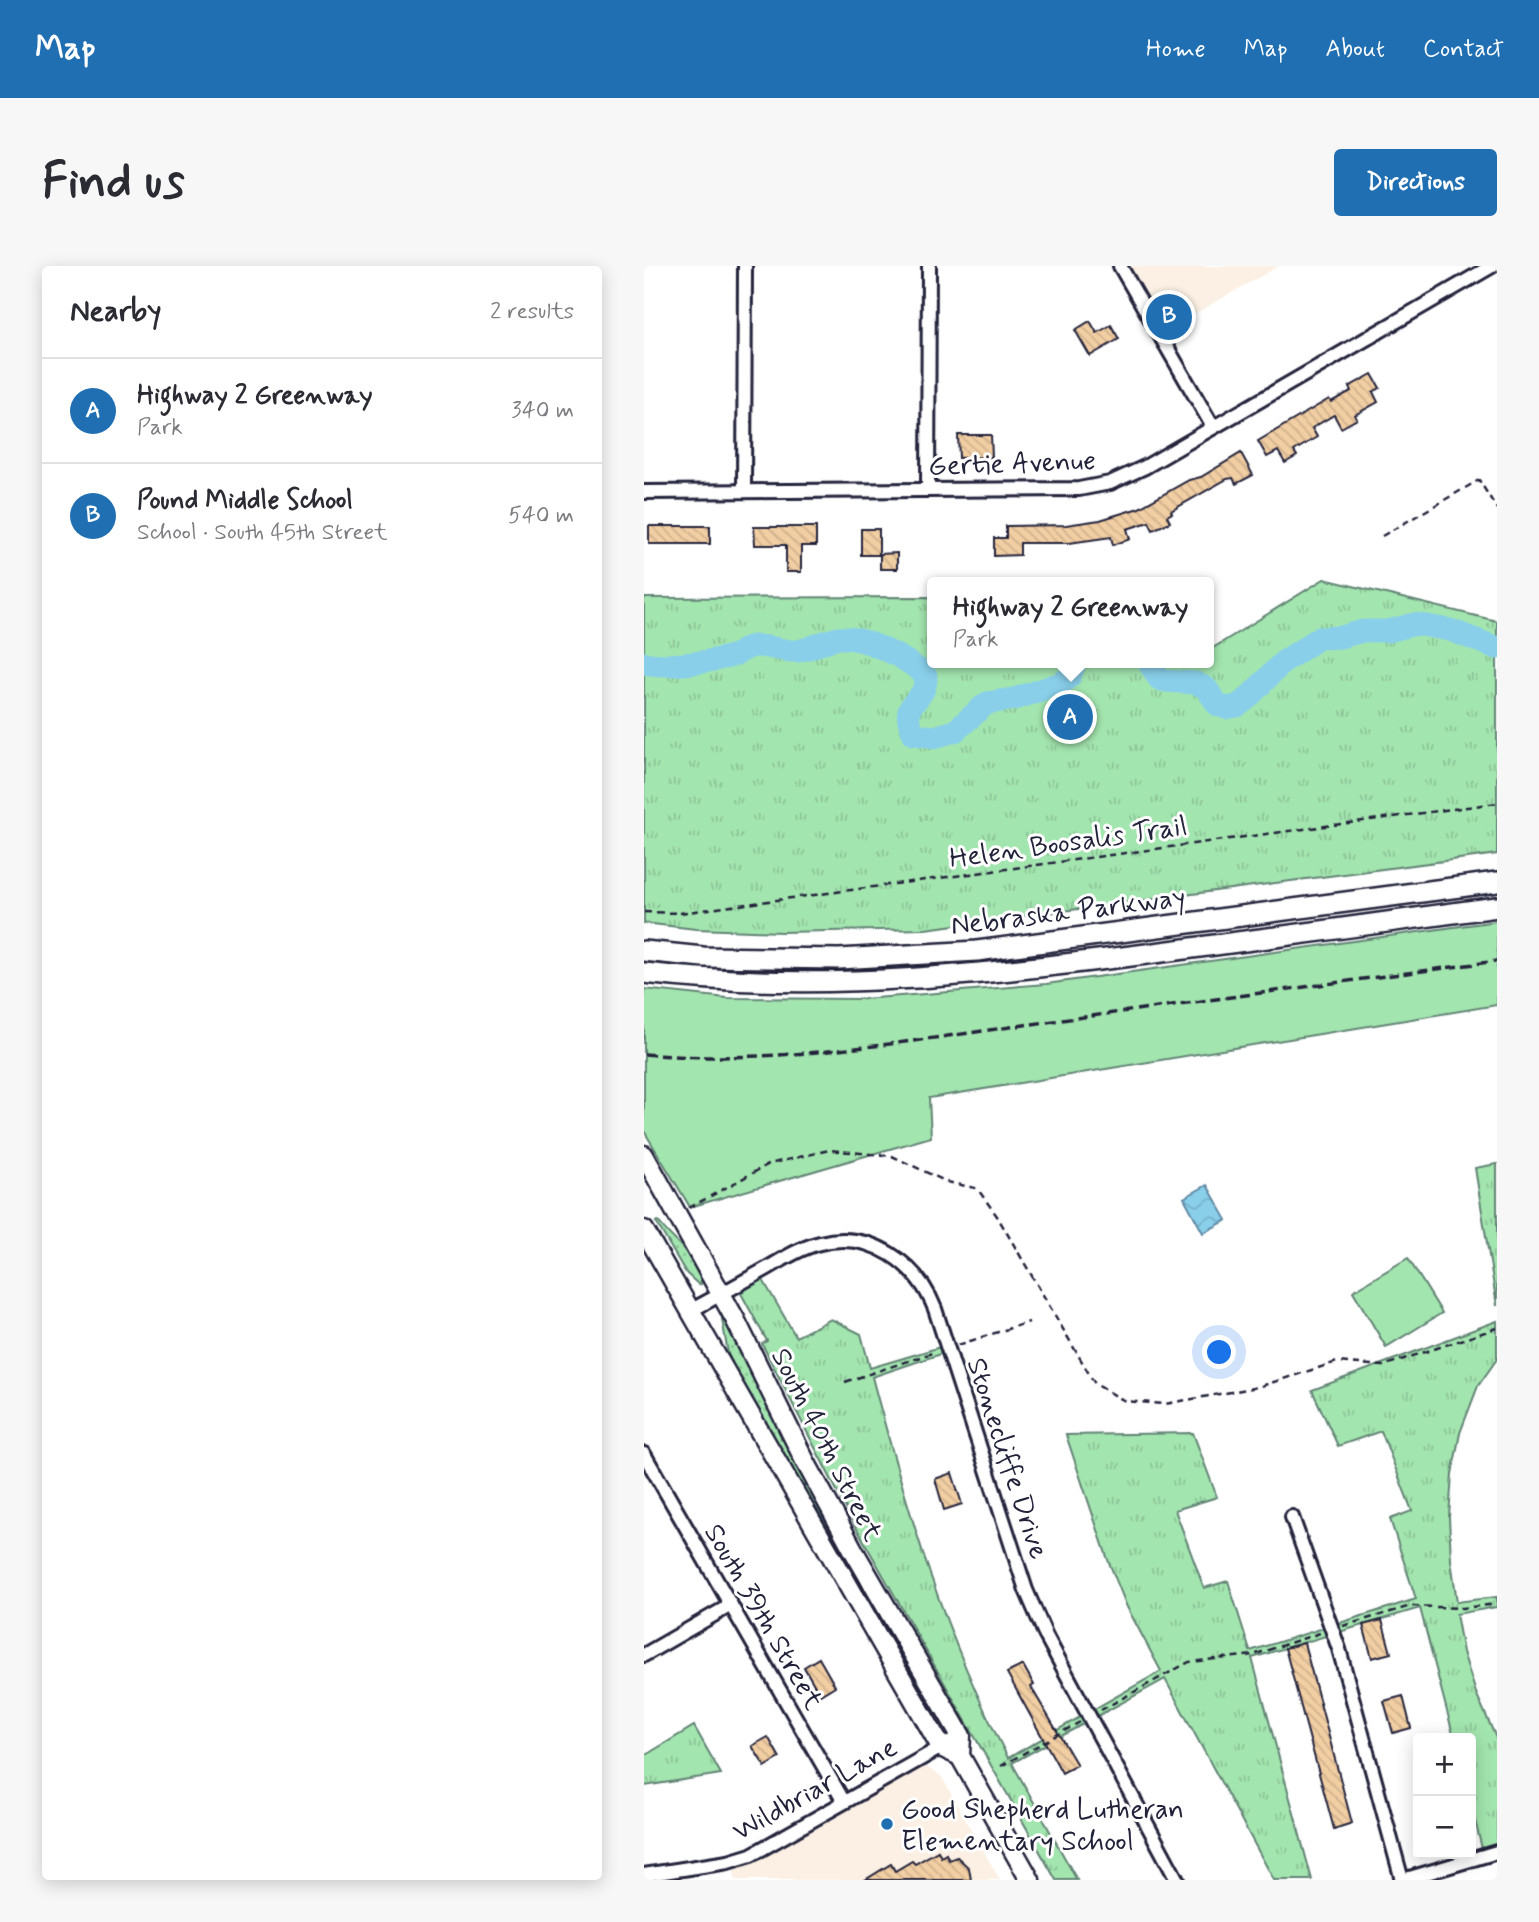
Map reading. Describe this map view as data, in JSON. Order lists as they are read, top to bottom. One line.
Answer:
{"streets":{"main road":["Nebraska Parkway","South 40th Street"],"street":["Gertie Avenue","Stonecliffe Drive","South 39th Street","Wildbriar Lane"],"path":["Helen Boosalis Trail"]},"crossings":[["South 40th Street","Stonecliffe Drive"],["South 40th Street","Wildbriar Lane"],["South 39th Street","Wildbriar Lane"]],"places":["Good Shepherd Lutheran Elementary School"],"page":{"header":"Map","nav":["Home","Map","About","Contact"],"buttons":"Directions","title":"Find us","heading":["Nearby","2 results"],"pins":["B","A"],"list":[{"mark":"A","name":"Highway 2 Greenway","note":"Park","value":"340 m"},{"mark":"B","name":"Pound Middle School","note":"School · South 45th Street","value":"540 m"}],"popup":["Highway 2 Greenway","Park"],"map_buttons":["+","−"]}}
